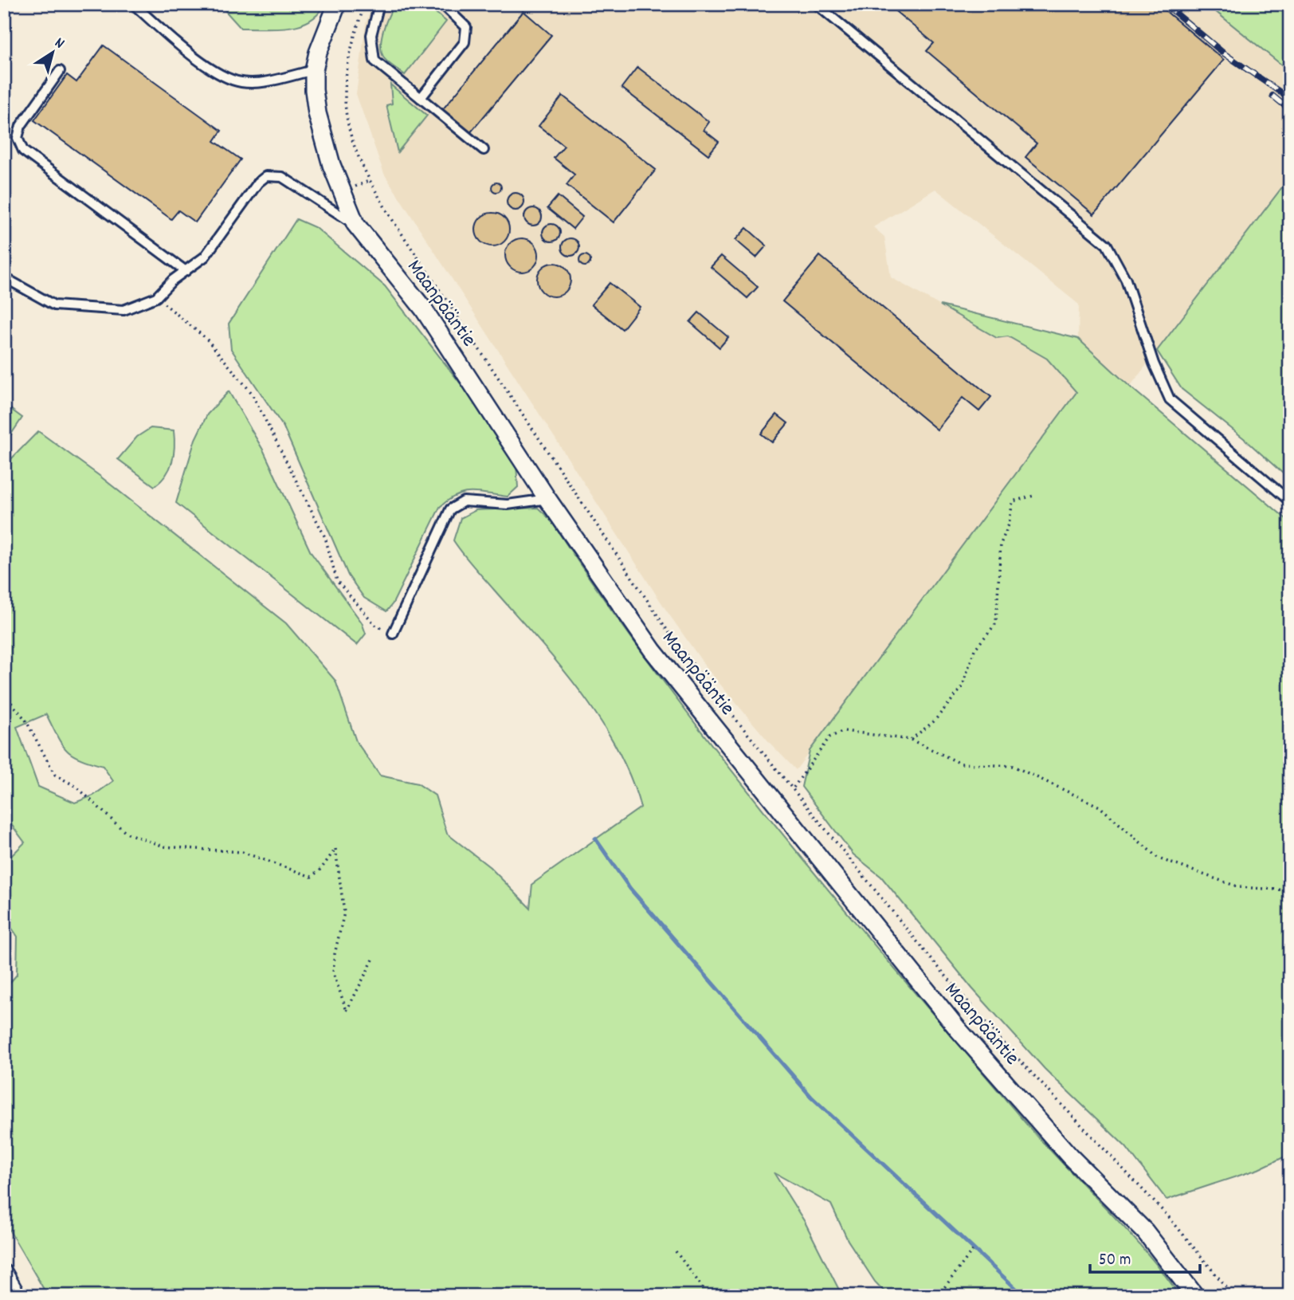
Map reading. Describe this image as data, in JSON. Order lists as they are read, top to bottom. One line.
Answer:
{"streets":{"street":["Maanpääntie"]},"scale_bar":"50 m","north":"top right"}
